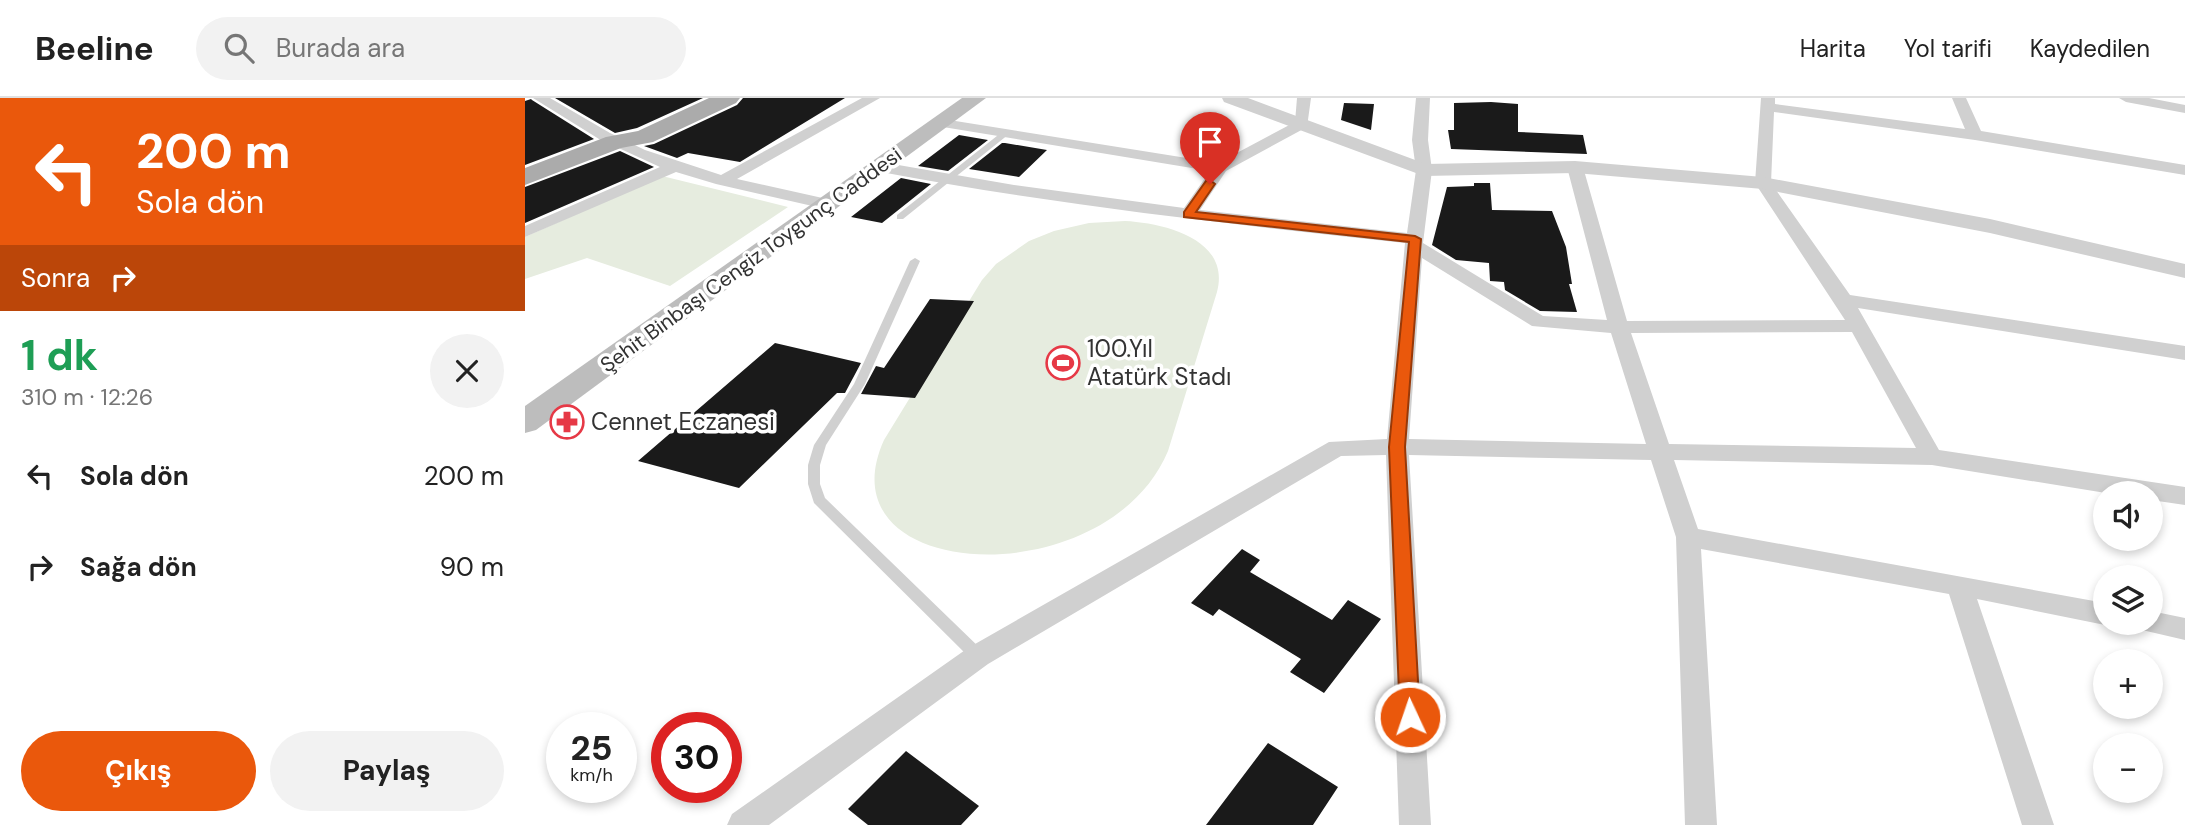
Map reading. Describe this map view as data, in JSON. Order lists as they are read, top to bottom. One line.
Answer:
{"streets":{"main road":["Şehit Binbaşı Cengiz Toygunç Caddesi"]},"places":{"sports":["100.Yıl Atatürk Stadı"],"pharmacy":["Cennet Eczanesi"]},"page":{"header":"Beeline","search":"Burada ara","nav":["Harita","Yol tarifi","Kaydedilen"],"turn":["200 m","Sola dön"],"then":"Sonra","heading":["1 dk","310 m · 12:26"],"list":[{"name":"Sola dön","value":"200 m"},{"name":"Sağa dön","value":"90 m"}],"map_buttons":["+","−"],"speed":"25 km/h","limit":"30","buttons":["Çıkış","Paylaş"]}}
